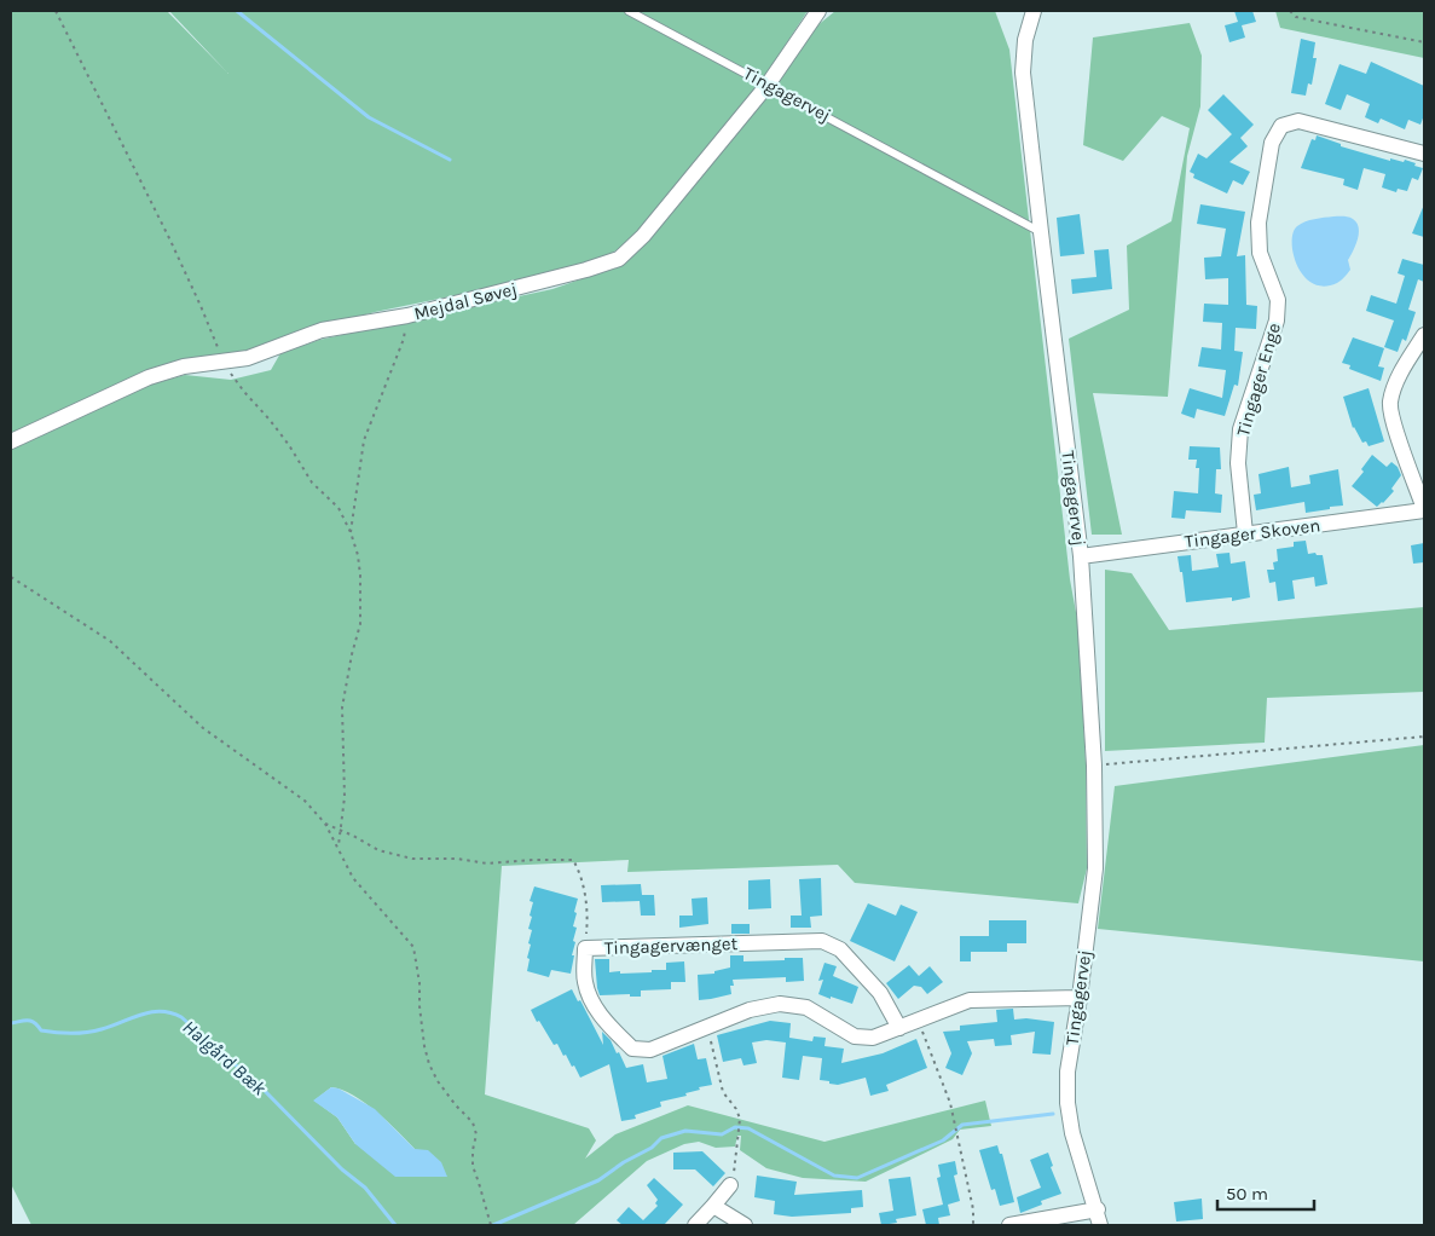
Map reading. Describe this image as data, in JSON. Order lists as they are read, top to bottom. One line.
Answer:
{"streets":{"street":["Tingagervej","Mejdal Søvej","Tingager Enge","Tingager Skoven","Tingagervænget"]},"crossings":[["Tingagervej","Mejdal Søvej"],["Tingagervej","Tingager Skoven"],["Tingagervej","Tingagervænget"],["Tingager Enge","Tingager Skoven"]],"water":["Halgård Bæk"],"scale_bar":"50 m"}
